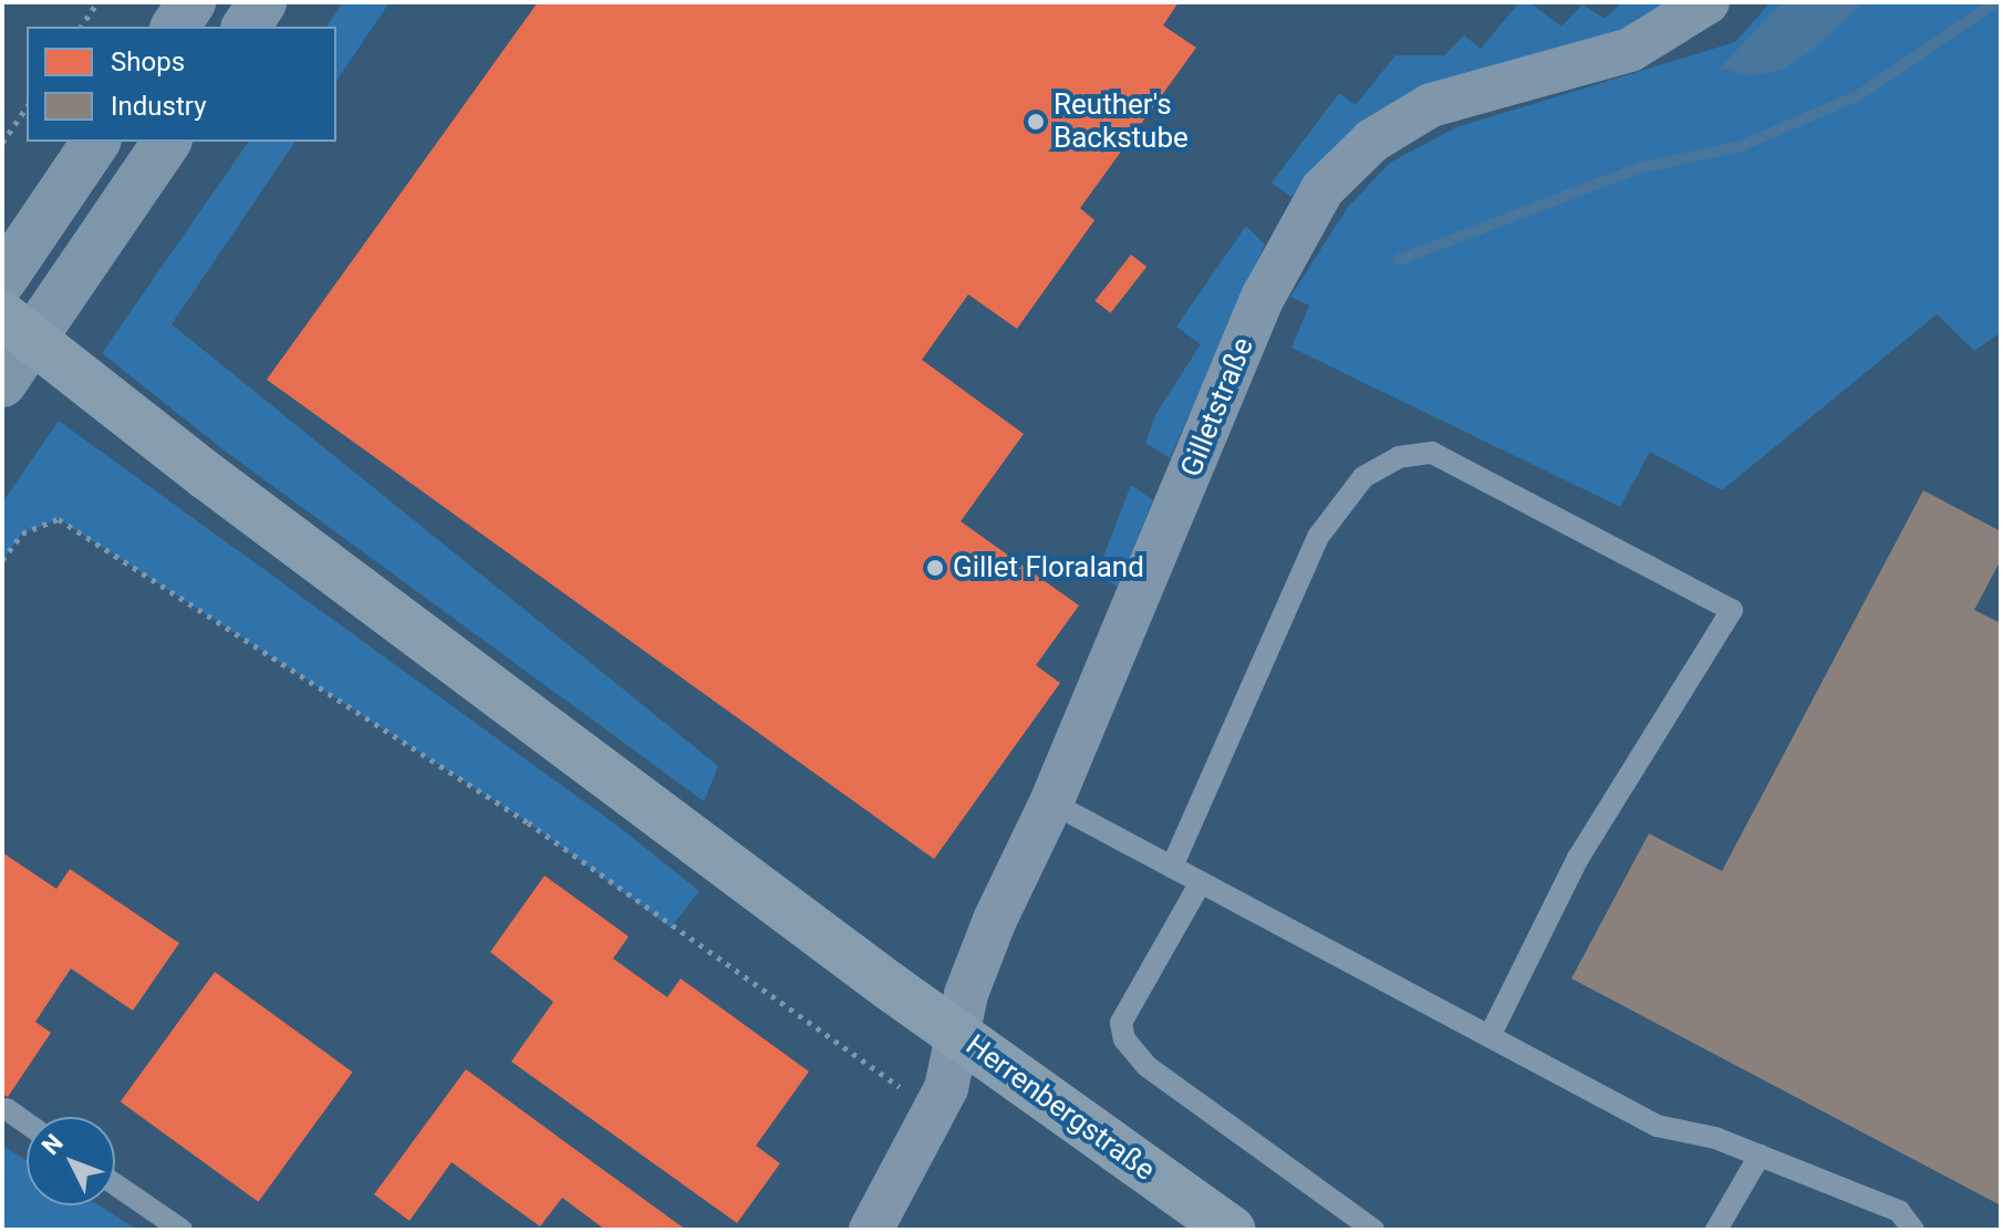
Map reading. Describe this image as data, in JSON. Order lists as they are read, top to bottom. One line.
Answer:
{"streets":{"main road":["Herrenbergstraße"],"street":["Gilletstraße"]},"crossings":[["Gilletstraße","Herrenbergstraße"]],"places":["Reuther's Backstube","Gillet Floraland"],"legend":["Shops","Industry"],"north":"top left"}
